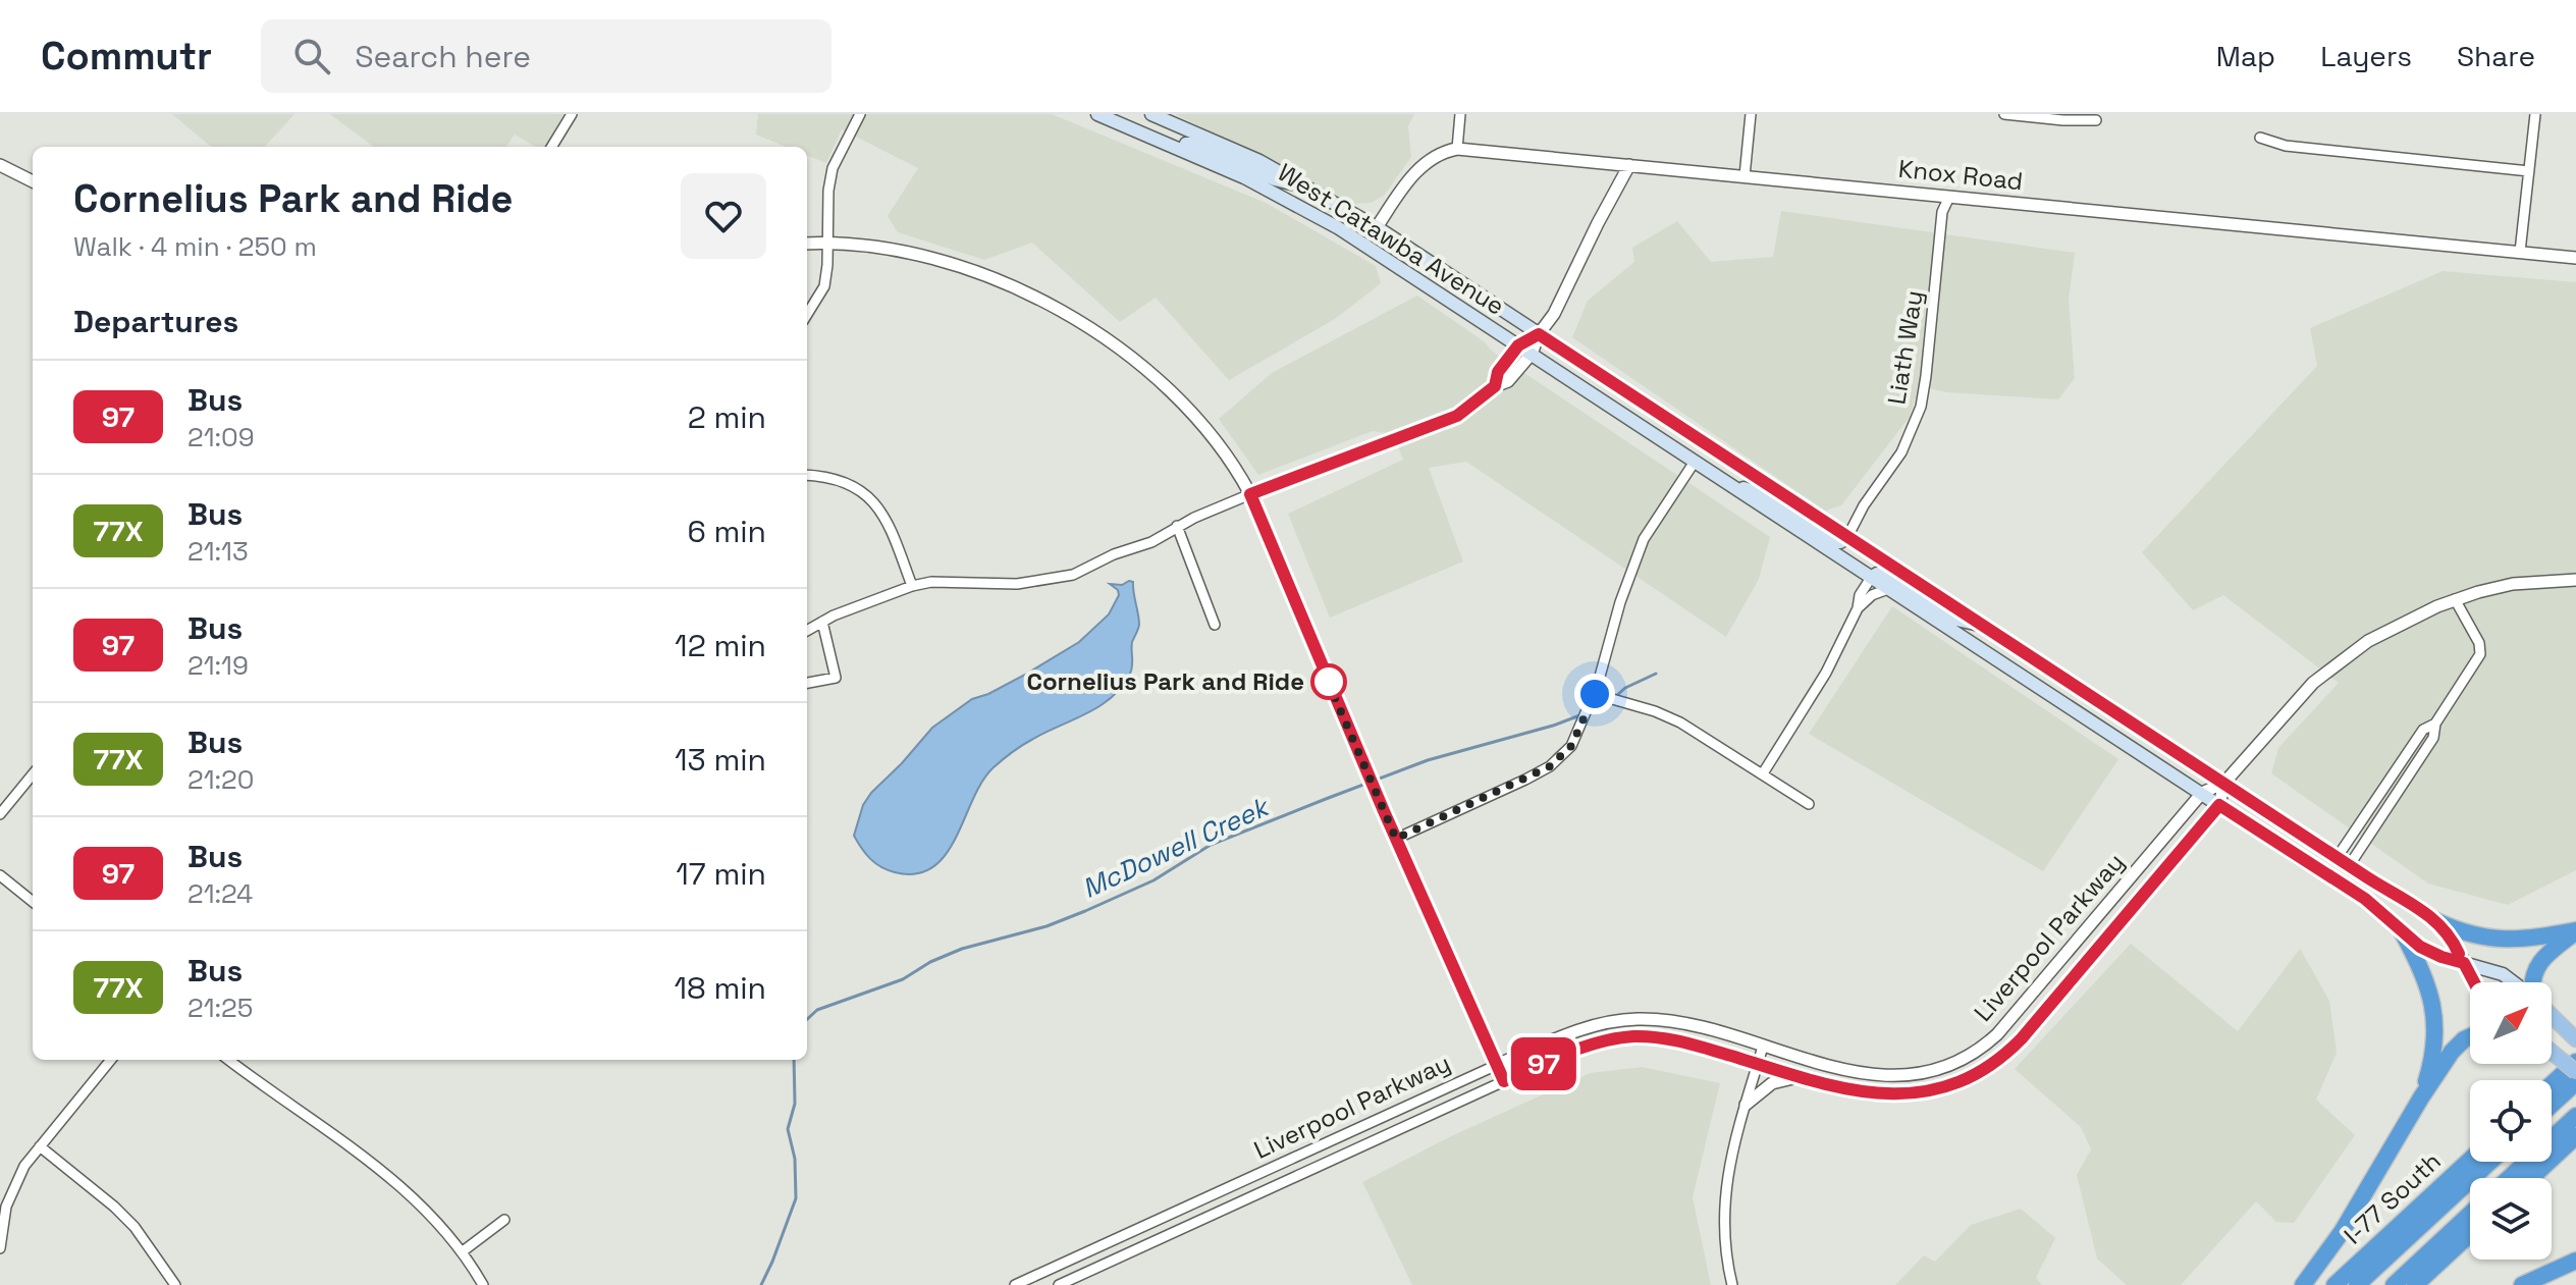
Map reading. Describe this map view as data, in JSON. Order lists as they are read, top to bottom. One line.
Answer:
{"streets":{"highway":["I-77 South"],"main road":["West Catawba Avenue"],"street":["Knox Road","Liath Way","Liverpool Parkway"]},"crossings":[["Knox Road","Liath Way"],["West Catawba Avenue","Liath Way"],["West Catawba Avenue","Liverpool Parkway"]],"water":["McDowell Creek"],"places":["Cornelius Park and Ride"],"lines":["bus line 97"],"north":"top right","page":{"header":"Commutr","search":"Search here","nav":["Map","Layers","Share"],"on_map":"97","heading":[["Cornelius Park and Ride","Walk · 4 min · 250 m"],"Departures"],"list":[{"mark":"97","name":"Bus","note":"21:09","value":"2 min"},{"mark":"77X","name":"Bus","note":"21:13","value":"6 min"},{"mark":"97","name":"Bus","note":"21:19","value":"12 min"},{"mark":"77X","name":"Bus","note":"21:20","value":"13 min"},{"mark":"97","name":"Bus","note":"21:24","value":"17 min"},{"mark":"77X","name":"Bus","note":"21:25","value":"18 min"}]}}
